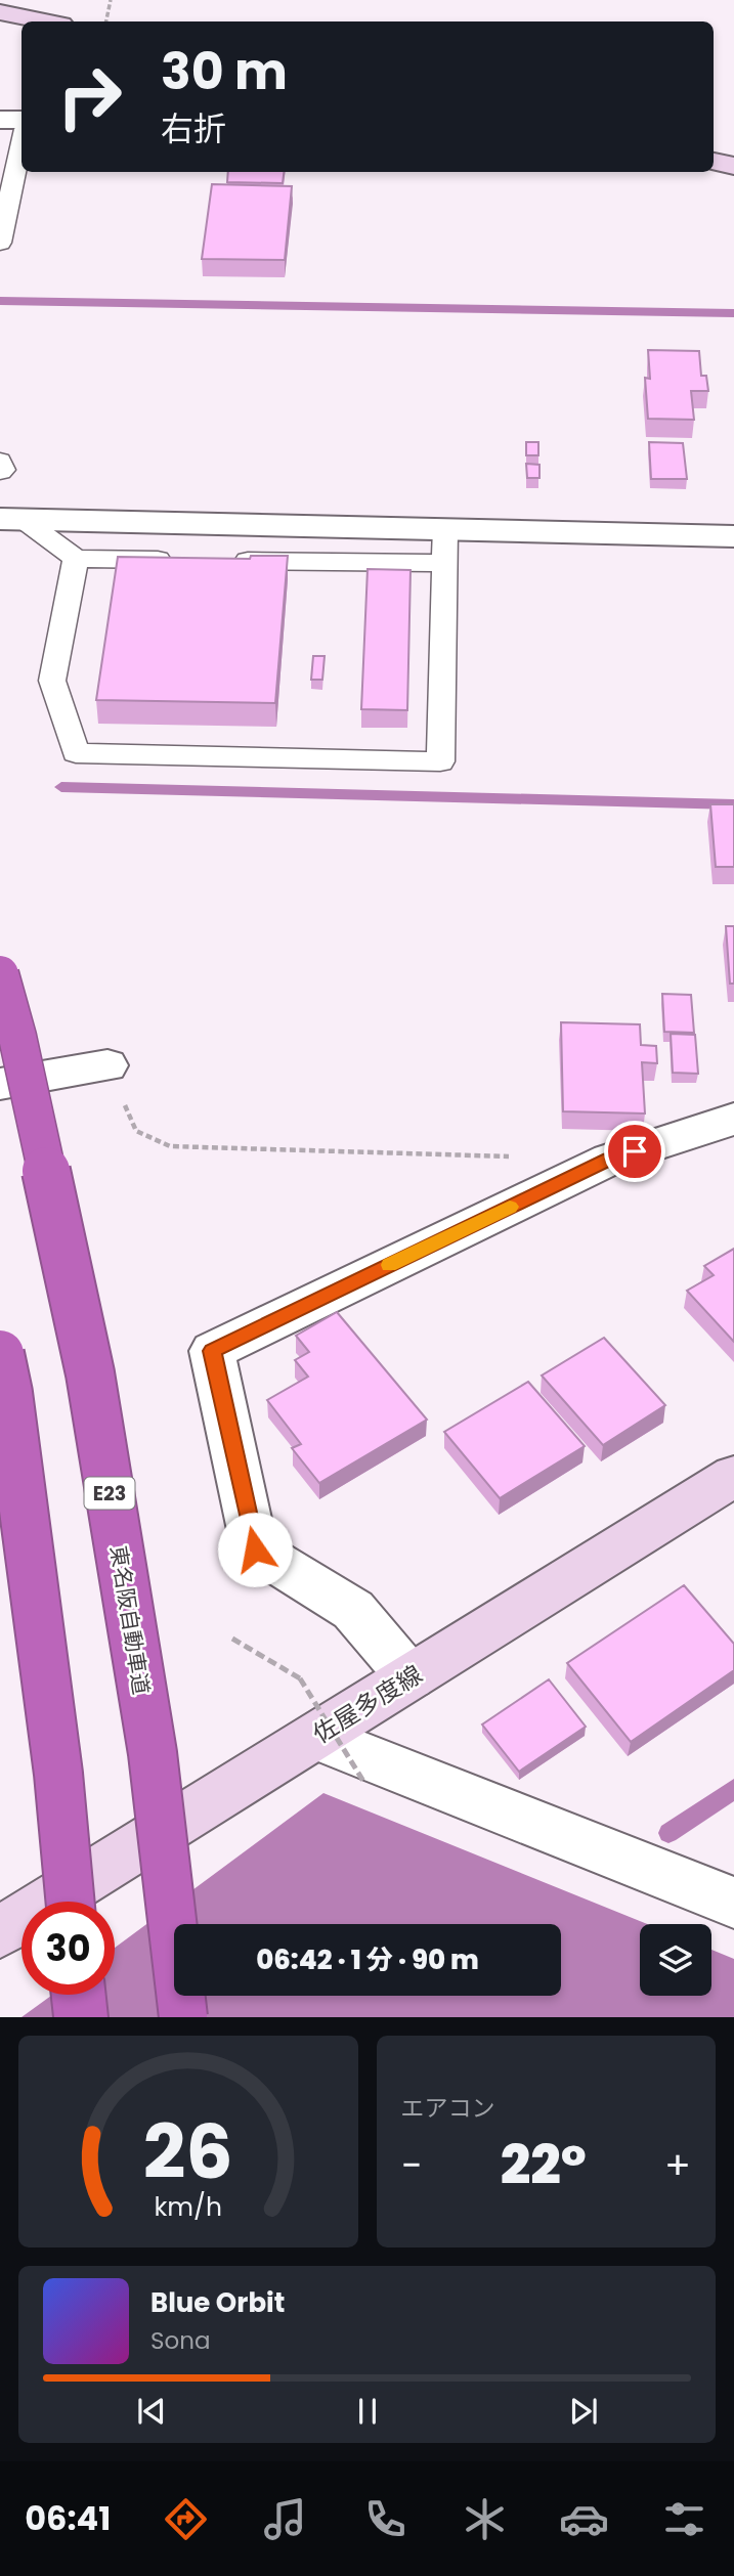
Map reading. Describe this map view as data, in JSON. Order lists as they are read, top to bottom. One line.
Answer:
{"streets":{"highway":["E23","東名阪自動車道"],"main road":["佐屋多度線"]},"page":{"turn":["30 m","右折"],"limit":"30","trip":"06:42 · 1 分 · 90 m","tile":"エアコン","heat":["−","22°","+"],"song":["Blue Orbit","Sona"],"tabs":"06:41","gauge":["26","km/h"]}}
